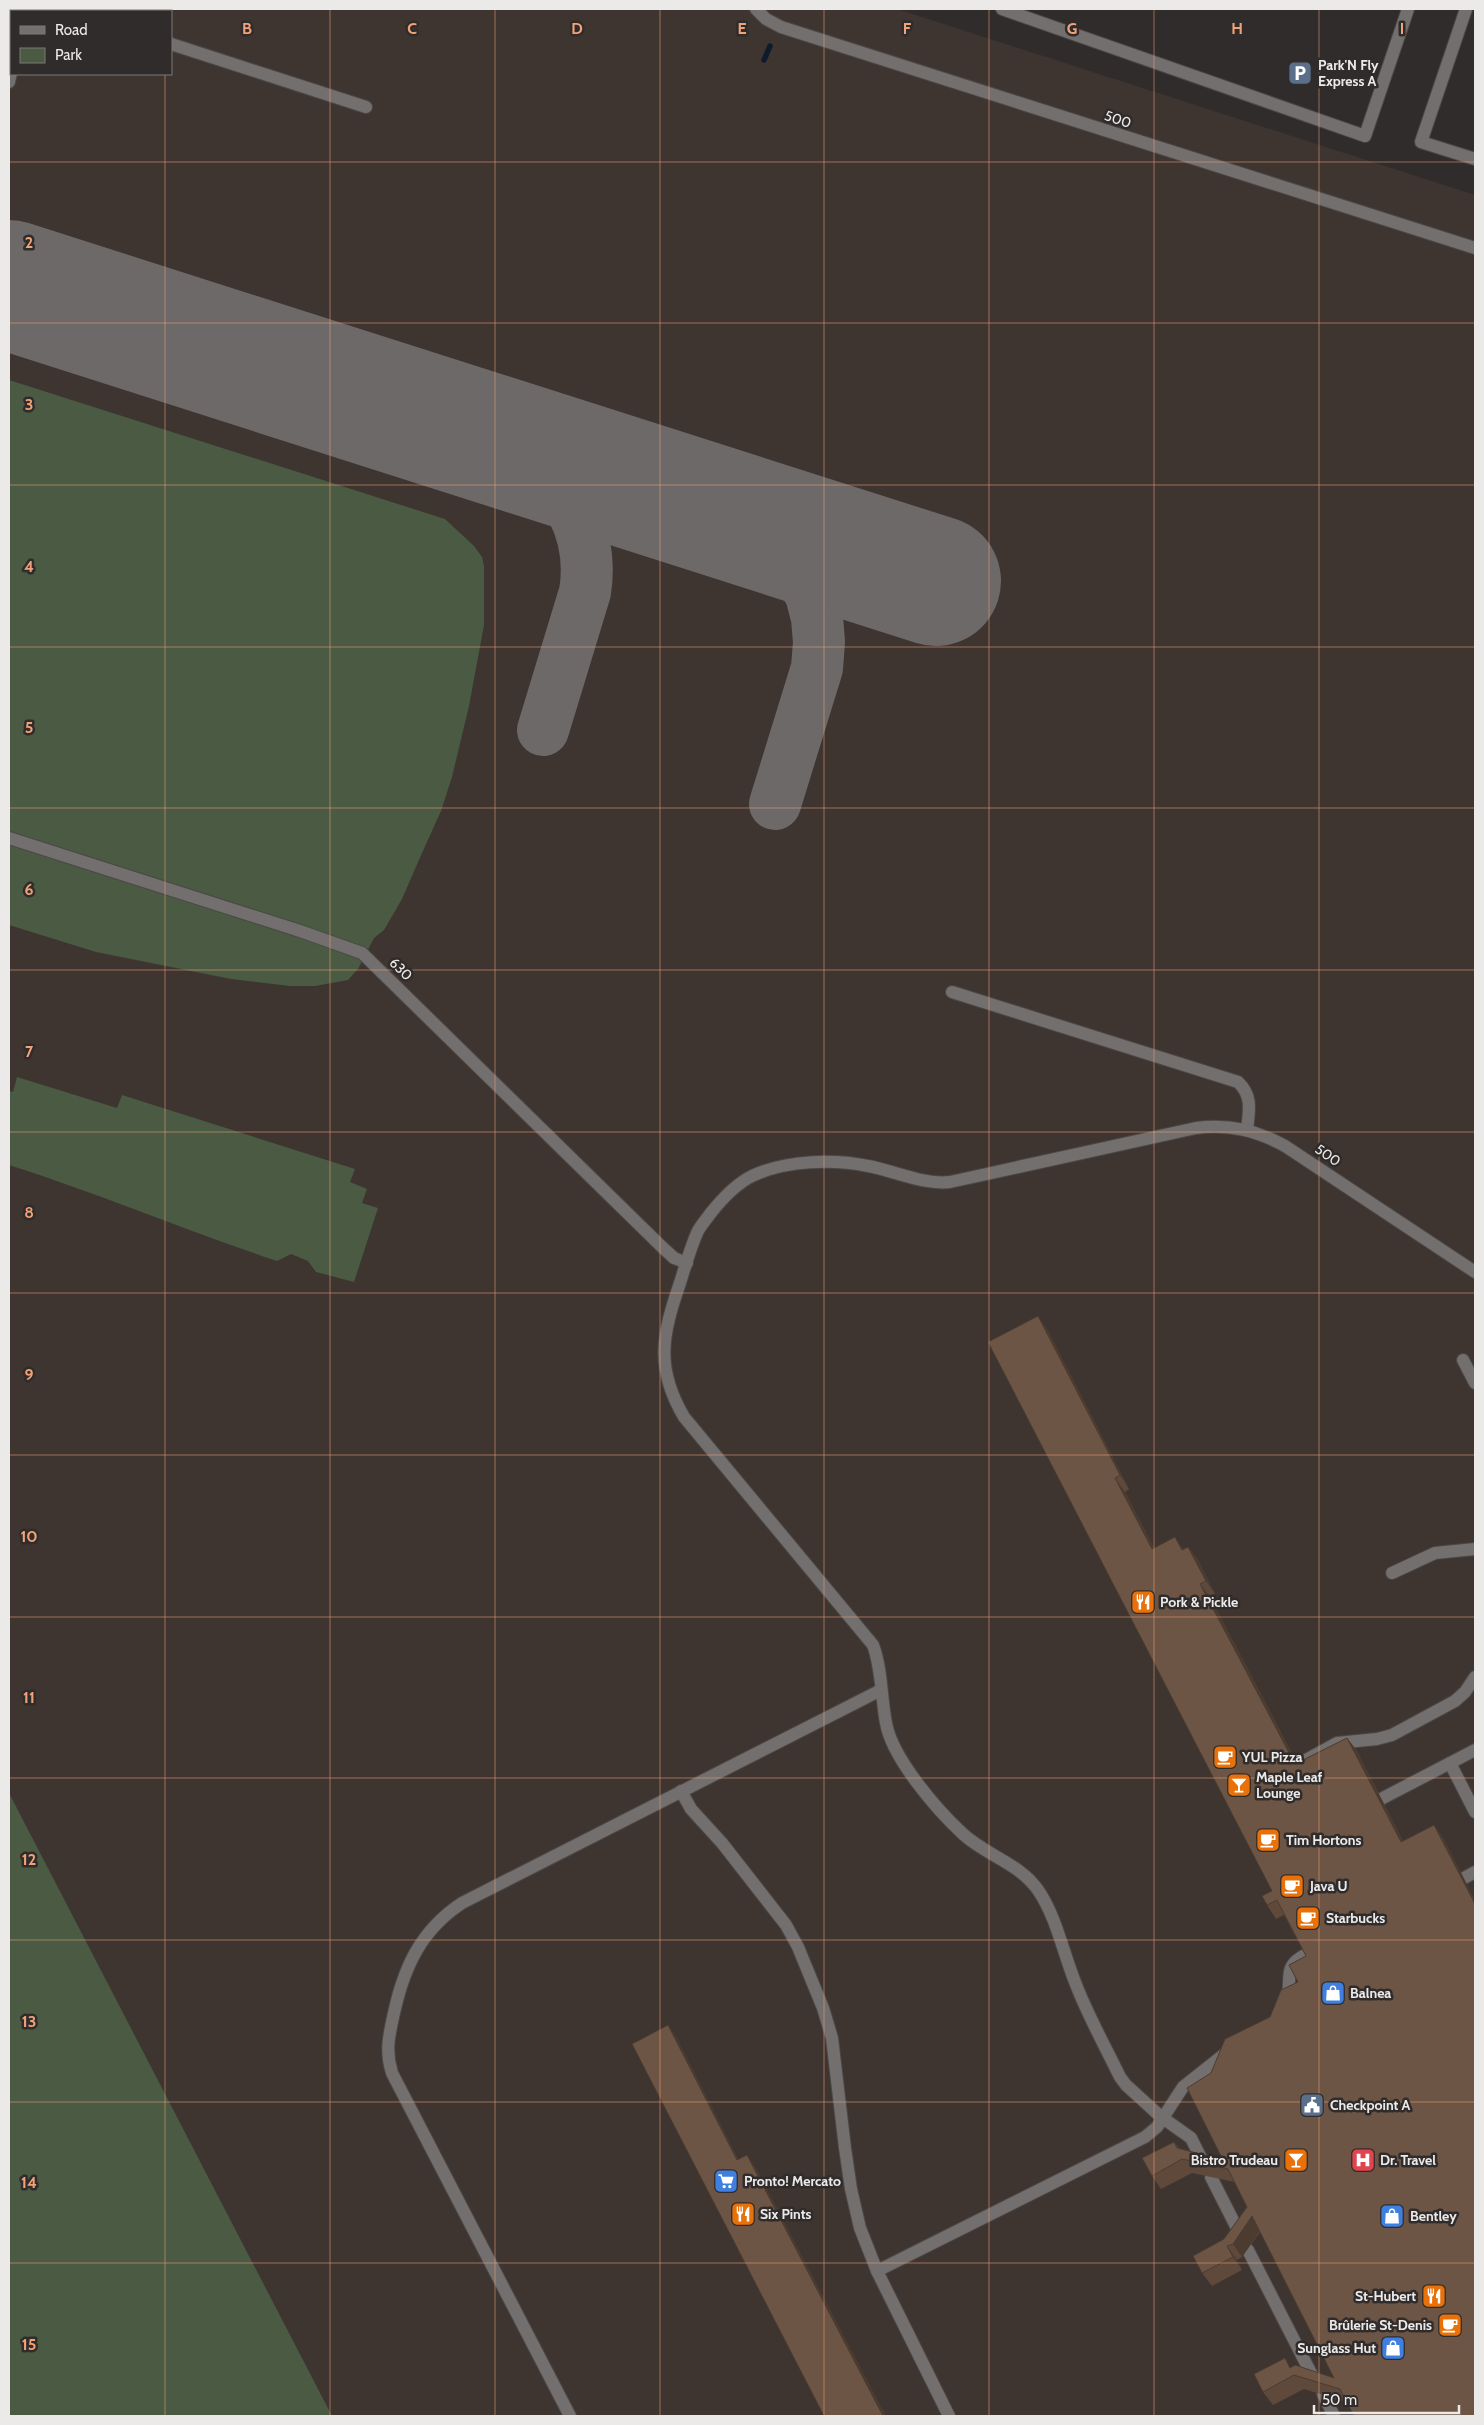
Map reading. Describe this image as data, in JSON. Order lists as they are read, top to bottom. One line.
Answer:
{"streets":{"lane":["500","630"]},"crossings":[["500","630"]],"places":{"parking":["Park'N Fly Express A"],"restaurant":["Pork & Pickle","Six Pints","St-Hubert"],"cafe":["YUL Pizza","Tim Hortons","Java U","Starbucks","Brûlerie St-Denis"],"bar":["Maple Leaf Lounge","Bistro Trudeau"],"shop":["Balnea","Bentley","Sunglass Hut"],"public building":["Checkpoint A"],"hospital":["Dr. Travel"],"supermarket":["Pronto! Mercato"]},"legend":["Road","Park"],"scale_bar":"50 m","grid":{"columns":["B","C","D","E","F","G","H","I"],"rows":["2","3","4","5","6","7","8","9","10","11","12","13","14","15"]}}
